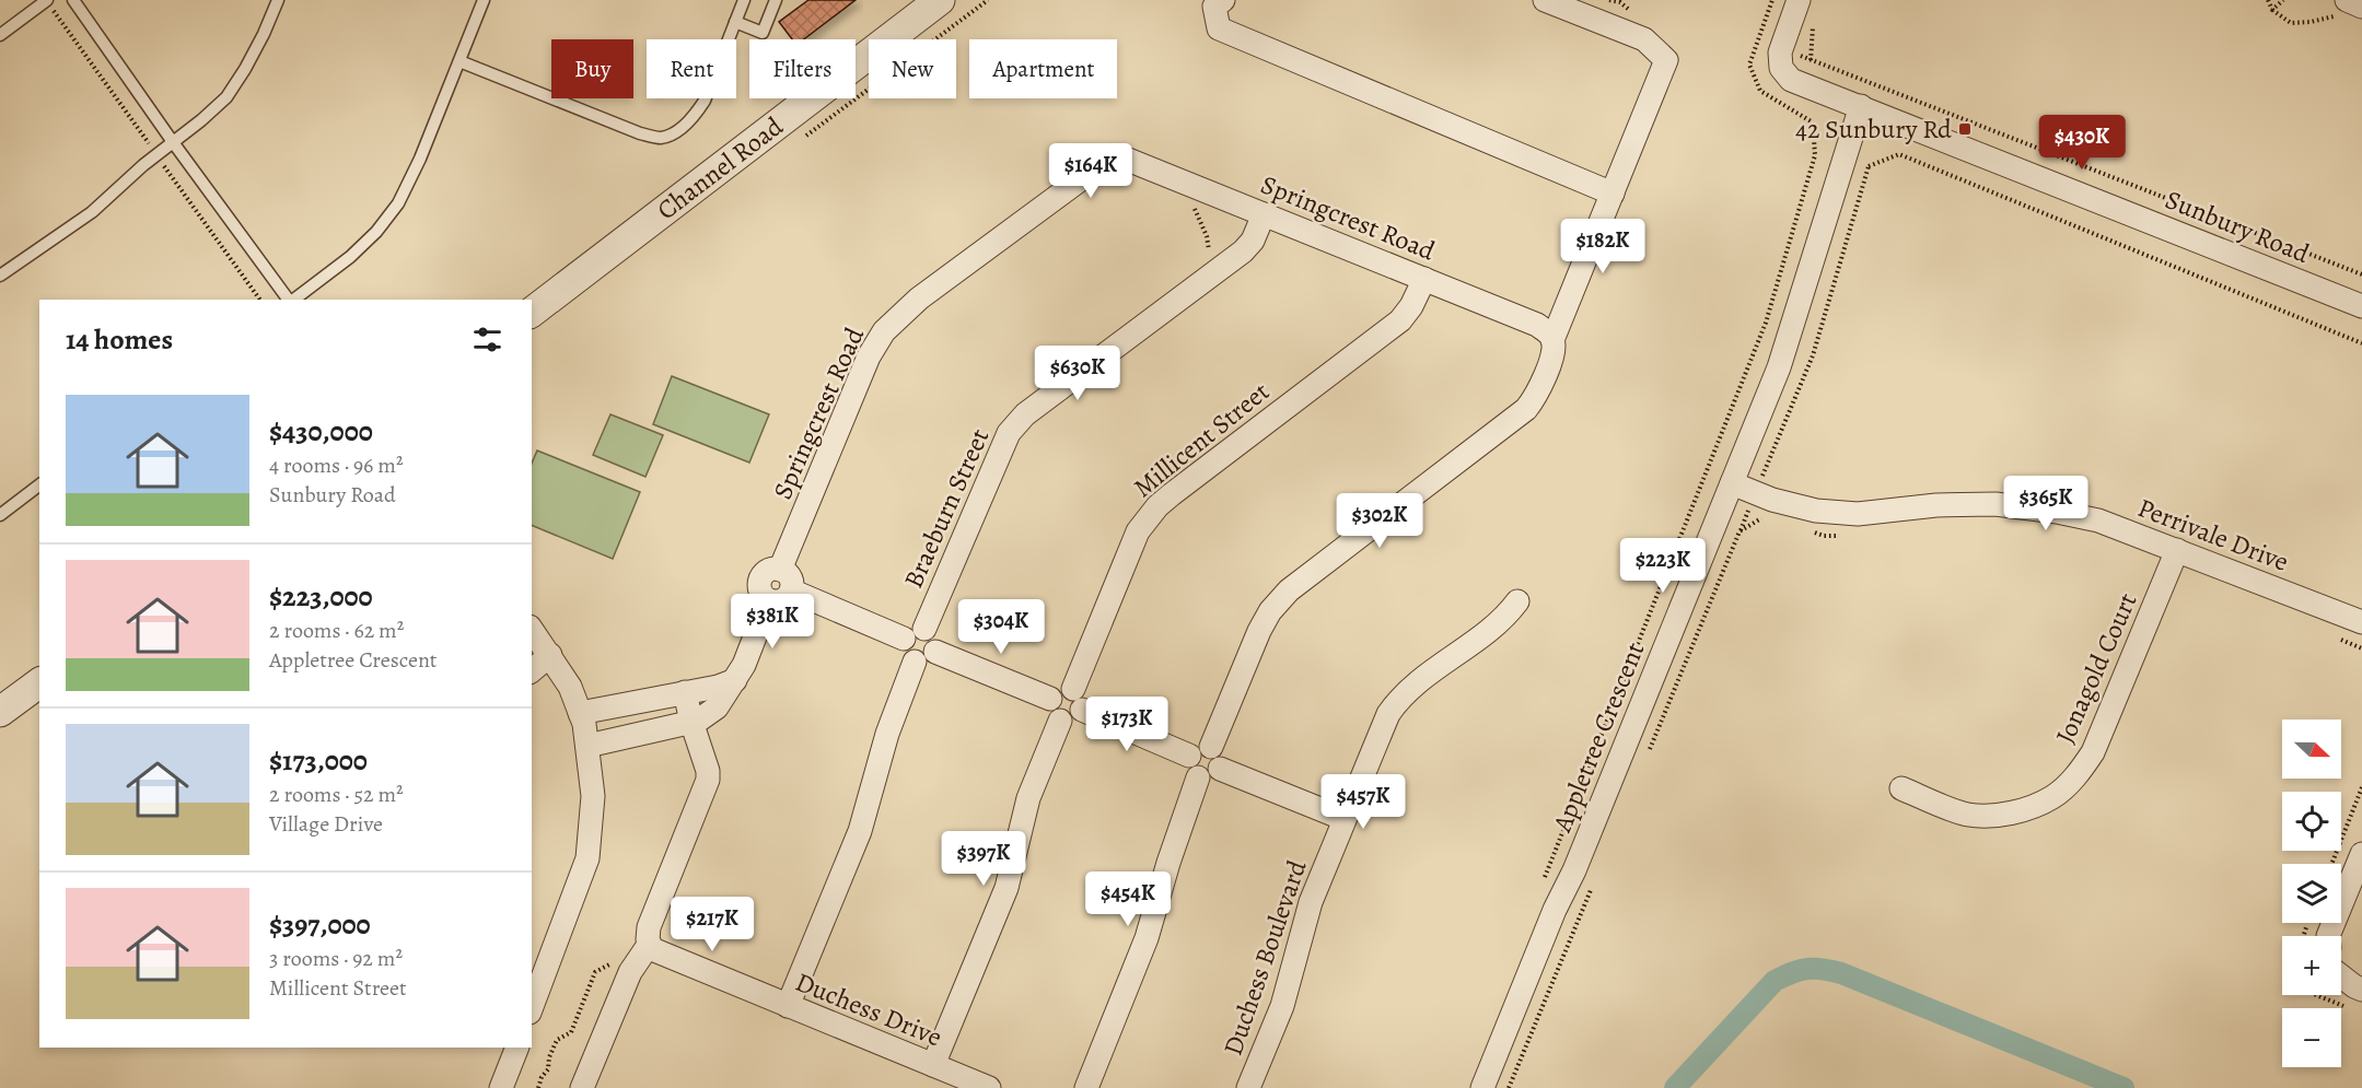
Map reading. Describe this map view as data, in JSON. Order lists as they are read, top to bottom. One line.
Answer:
{"streets":{"street":["Channel Road","Springcrest Road","Sunbury Road","Millicent Street","Braeburn Street","Perrivale Drive","Jonagold Court","Appletree Crescent","Duchess Boulevard","Duchess Drive"]},"crossings":[["Springcrest Road","Millicent Street"],["Springcrest Road","Braeburn Street"],["Sunbury Road","Appletree Crescent"],["Perrivale Drive","Jonagold Court"],["Perrivale Drive","Appletree Crescent"]],"places":{"transit":["42 Sunbury Rd"]},"north":"right","page":{"chip":["Buy","Rent","Filters","New","Apartment"],"price":["$430K","$164K","$182K","$630K","$365K","$302K","$223K","$381K","$304K","$173K","$457K","$397K","$454K","$217K"],"heading":"14 homes","list":[{"name":"$430,000","note":"4 rooms · 96 m² · Sunbury Road"},{"name":"$223,000","note":"2 rooms · 62 m² · Appletree Crescent"},{"name":"$173,000","note":"2 rooms · 52 m² · Village Drive"},{"name":"$397,000","note":"3 rooms · 92 m² · Millicent Street"}],"map_buttons":["+","−"]}}
